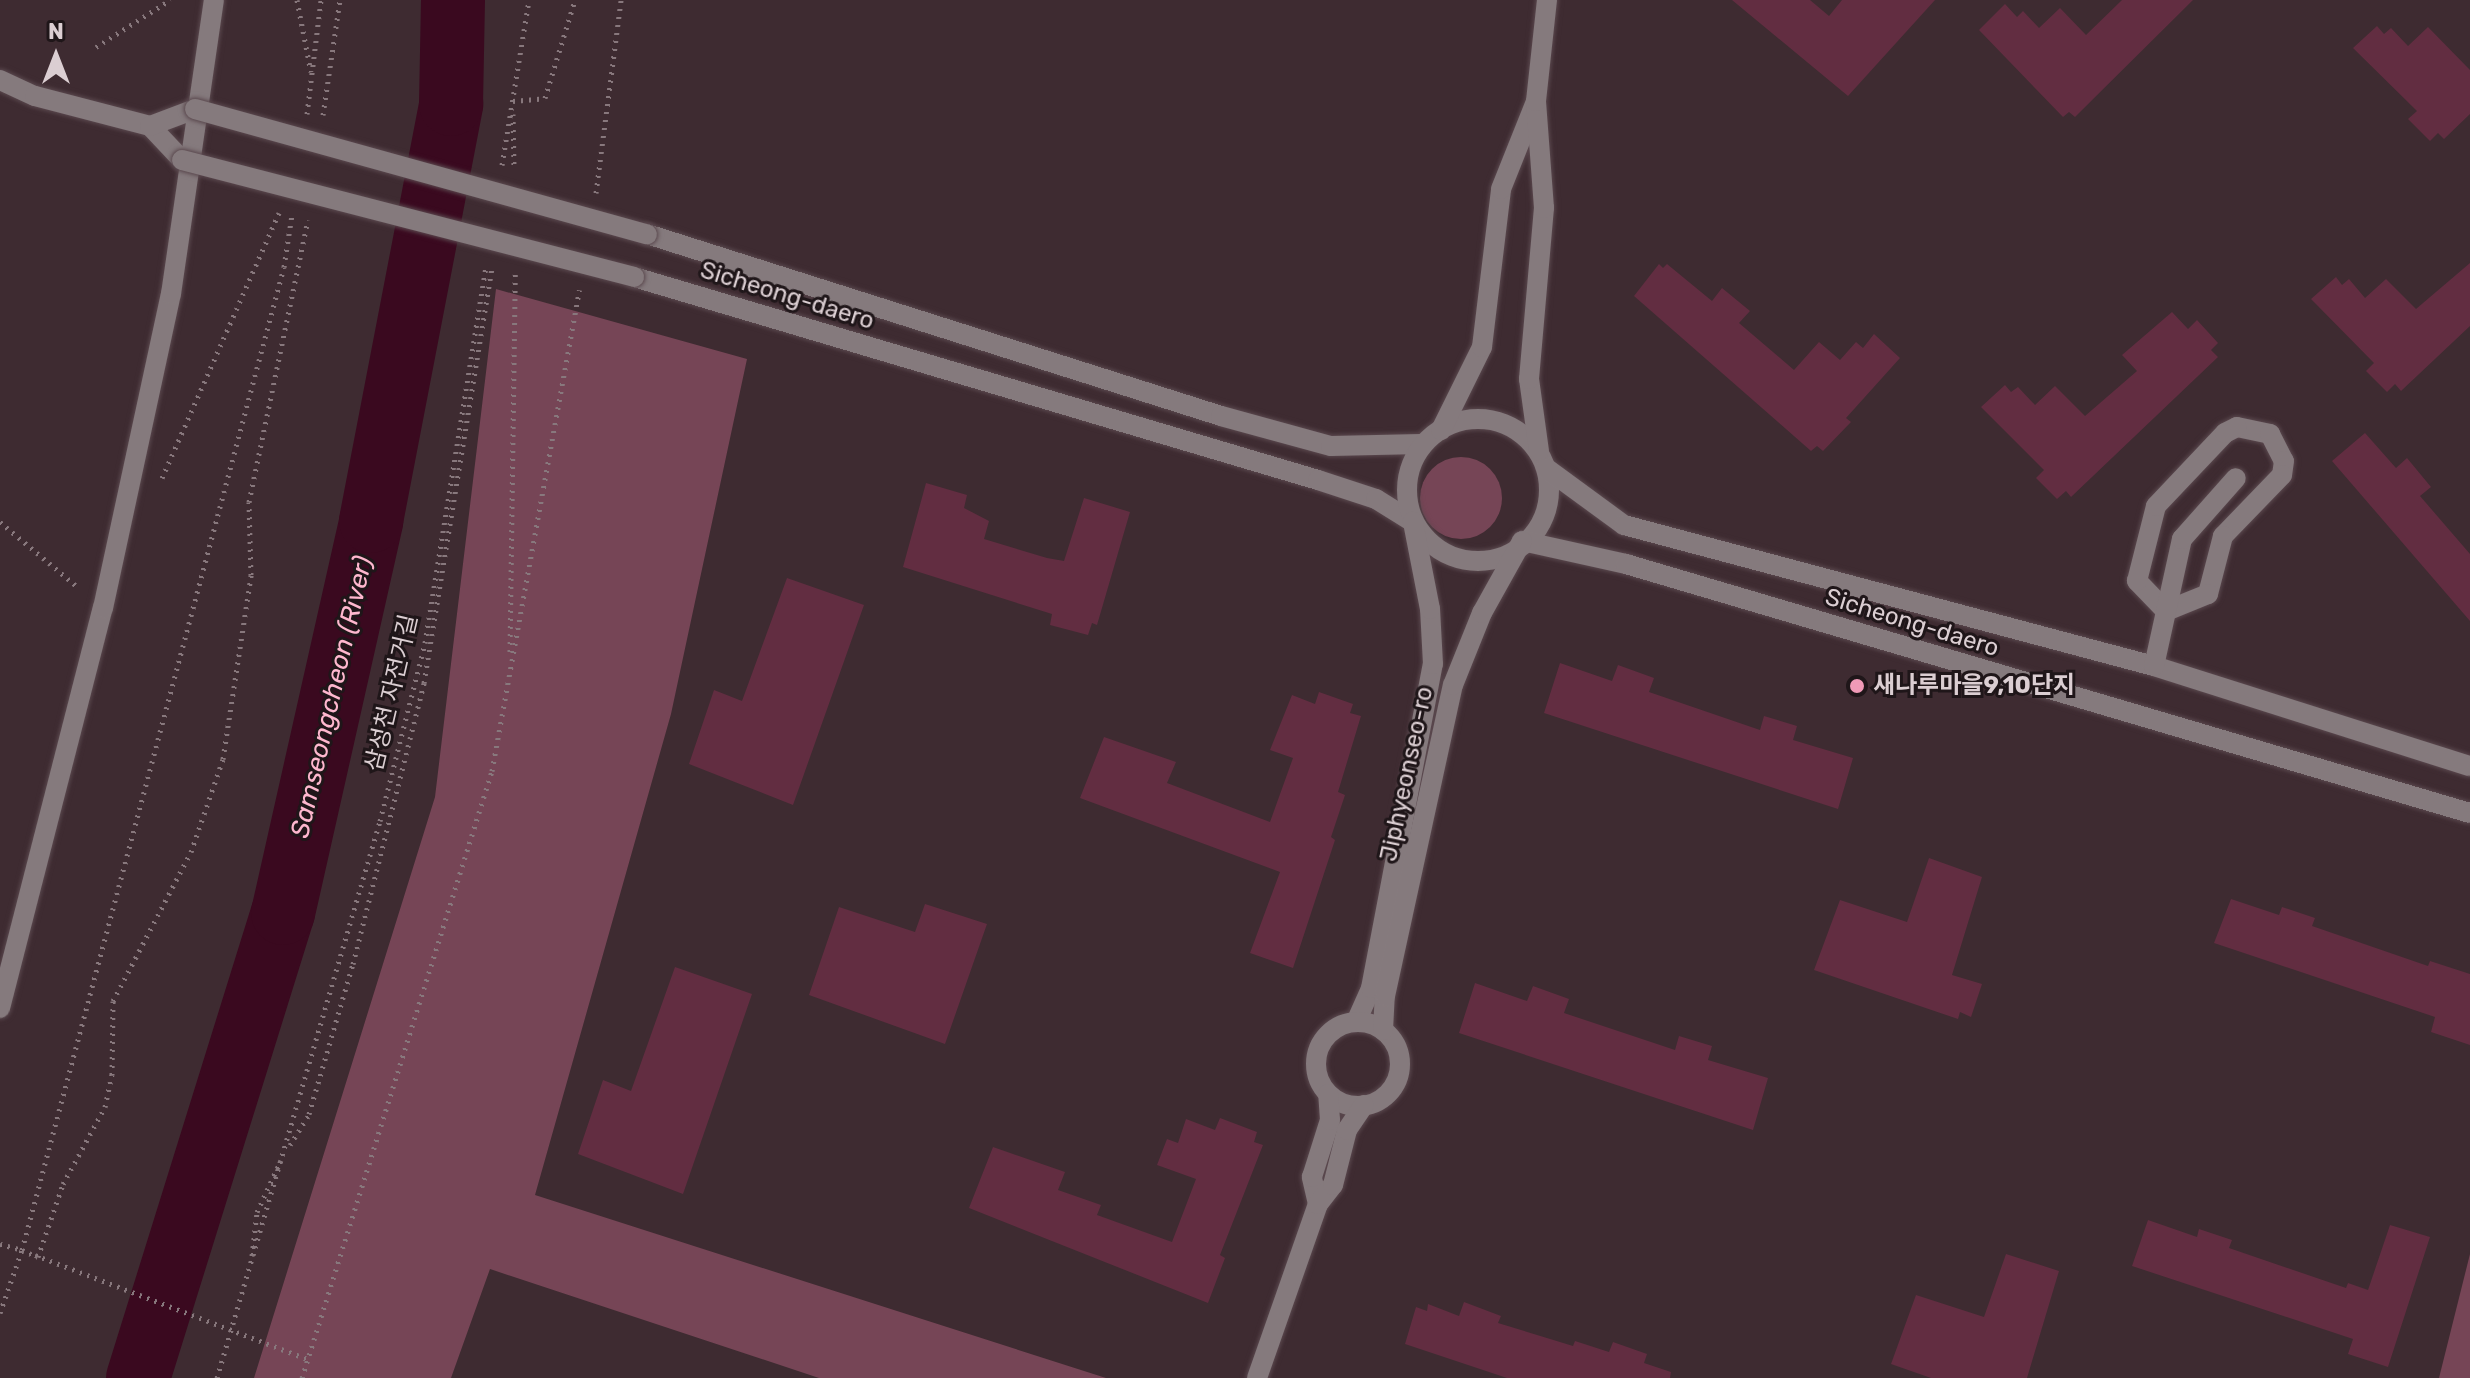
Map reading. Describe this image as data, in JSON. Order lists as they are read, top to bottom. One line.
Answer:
{"streets":{"street":["Sicheong-daero","Jiphyeonseo-ro"],"path":["삼성천 자전거길"]},"crossings":[["Sicheong-daero","Jiphyeonseo-ro"]],"water":["Samseongcheon (River)"],"places":["새나루마을9,10단지"],"north":"top"}
